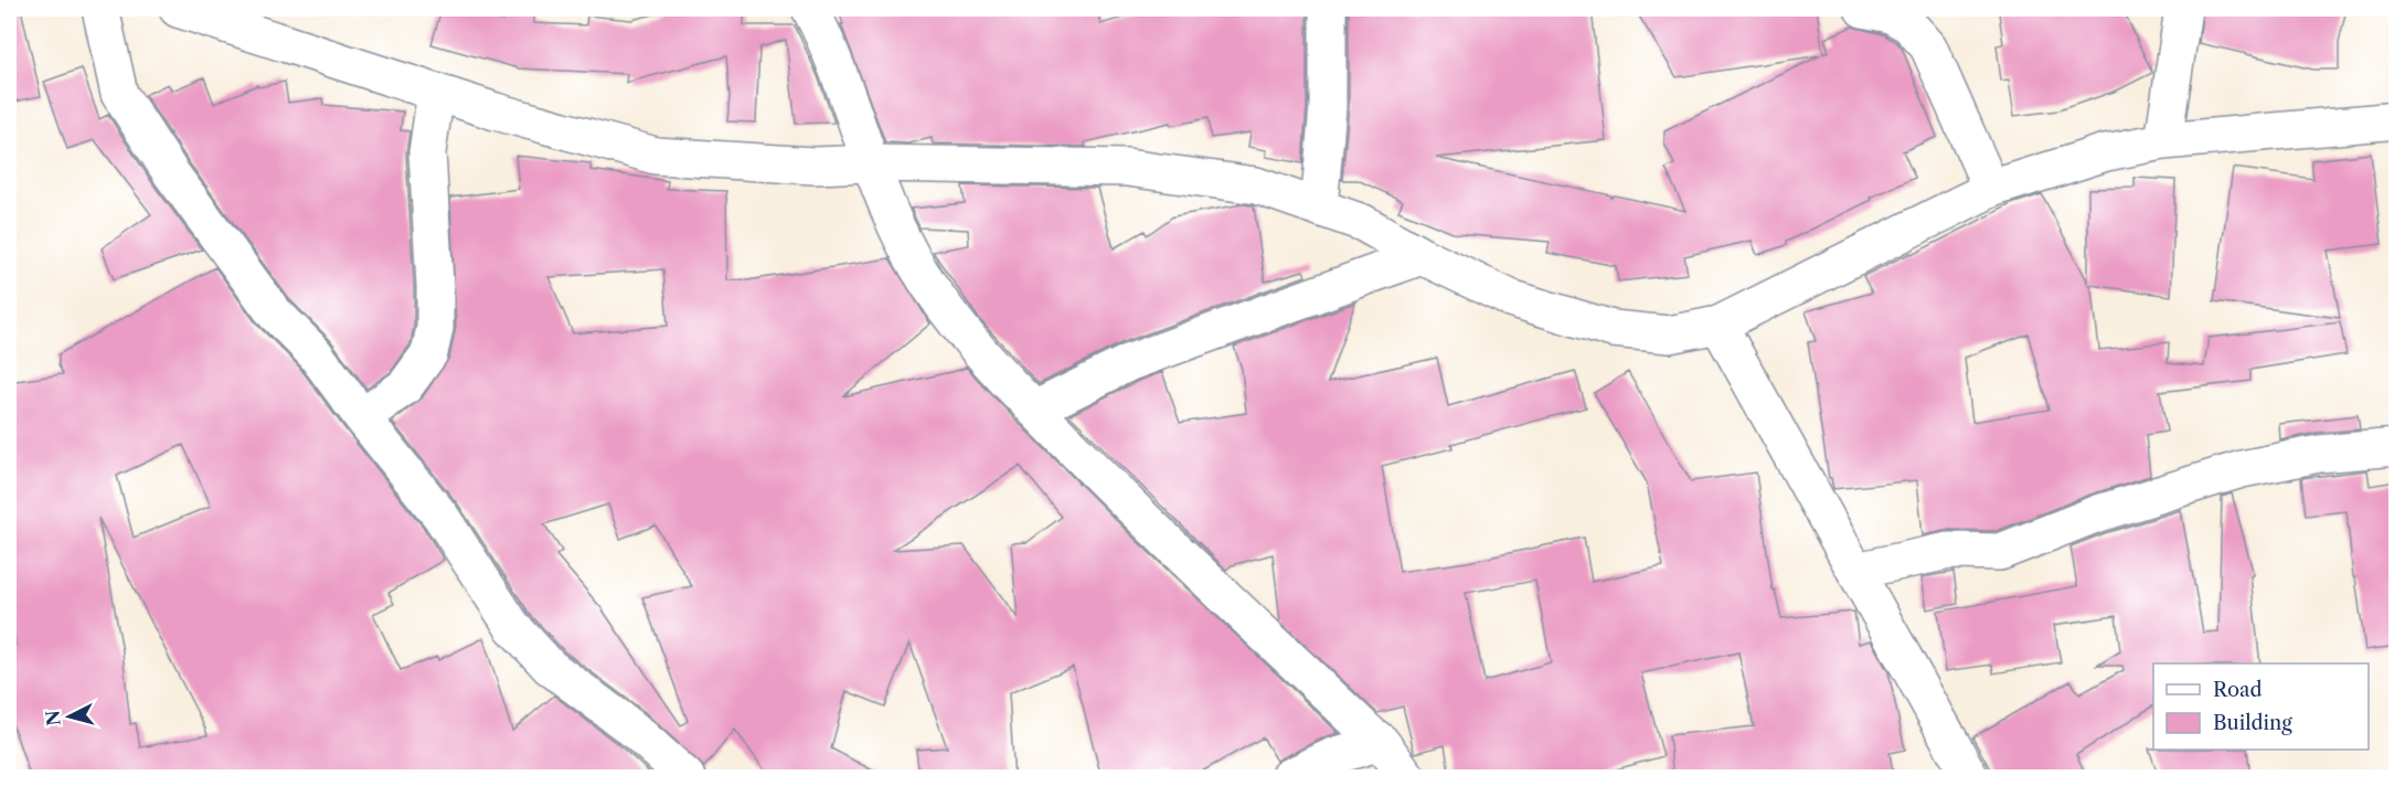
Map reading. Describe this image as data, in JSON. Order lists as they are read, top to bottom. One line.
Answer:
{"legend":["Road","Building"],"north":"left"}
